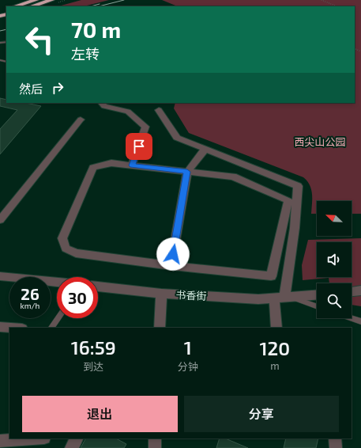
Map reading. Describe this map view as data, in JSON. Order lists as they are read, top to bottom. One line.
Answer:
{"streets":{"street":["书香街"]},"parks":["西尖山公园"],"north":"top left","page":{"turn":["70 m","左转"],"then":"然后","speed":"26 km/h","limit":"30","eta":["16:59","到达","1","分钟","120","m"],"buttons":["退出","分享"]}}
